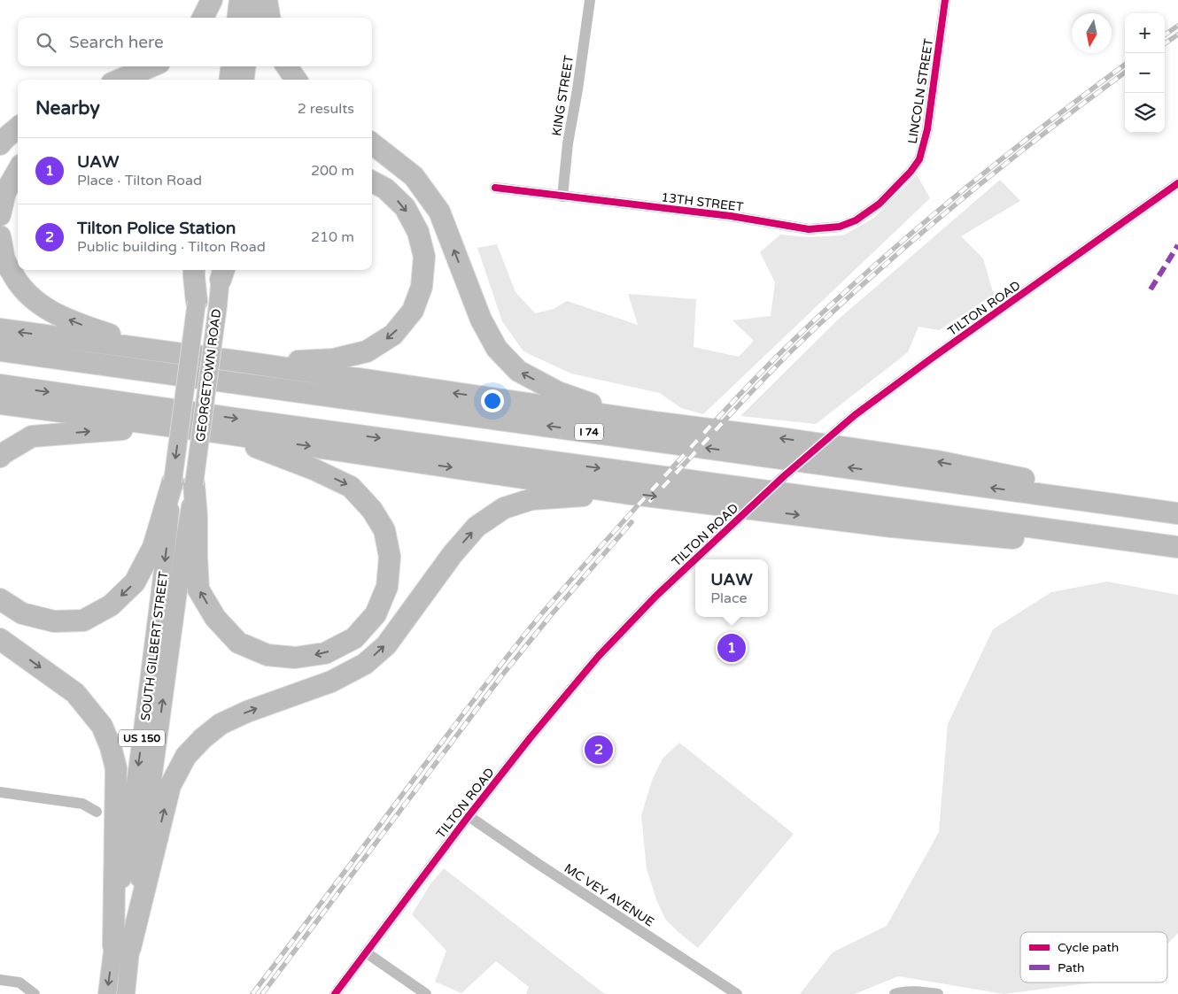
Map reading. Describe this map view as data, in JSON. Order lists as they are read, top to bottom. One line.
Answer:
{"streets":{"highway":["I 74"],"main road":["GEORGETOWN ROAD","SOUTH GILBERT STREET","US 150"],"street":["LINCOLN STREET","KING STREET","13TH STREET","TILTON ROAD","MC VEY AVENUE"]},"crossings":[["LINCOLN STREET","13TH STREET"],["KING STREET","13TH STREET"],["TILTON ROAD","MC VEY AVENUE"],["GEORGETOWN ROAD","SOUTH GILBERT STREET"]],"legend":["Cycle path","Path"],"north":"bottom","page":{"map_buttons":["+","−"],"search":"Search here","heading":["Nearby","2 results"],"list":[{"mark":"1","name":"UAW","note":"Place · Tilton Road","value":"200 m"},{"mark":"2","name":"Tilton Police Station","note":"Public building · Tilton Road","value":"210 m"}],"popup":["UAW","Place"],"pins":["1","2"]}}
